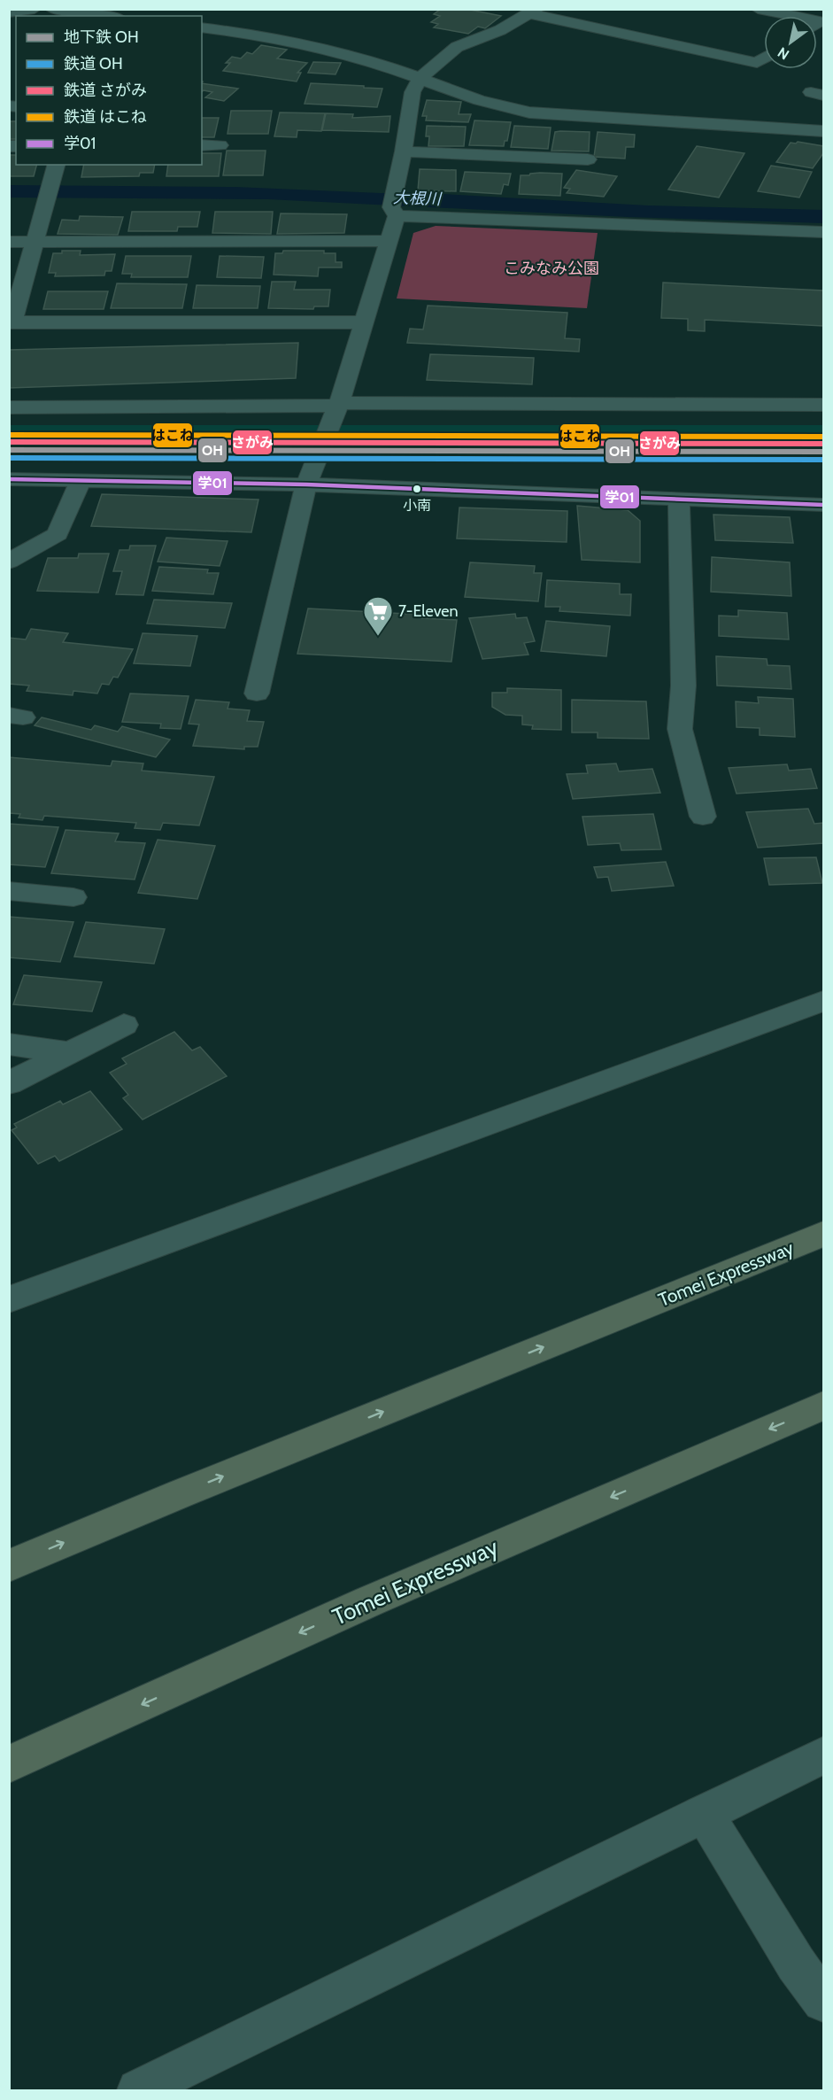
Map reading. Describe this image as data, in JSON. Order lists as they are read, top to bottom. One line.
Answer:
{"streets":{"highway":["Tomei Expressway"]},"water":["大根川"],"parks":["こみなみ公園"],"places":{"other":["小南"],"supermarket":["7-Eleven"]},"lines":["rail line はこね","rail line さがみ","metro line OH","rail line OH","transit line 学01"],"legend":["地下鉄 OH","鉄道 OH","鉄道 さがみ","鉄道 はこね","学01"],"north":"bottom left"}
